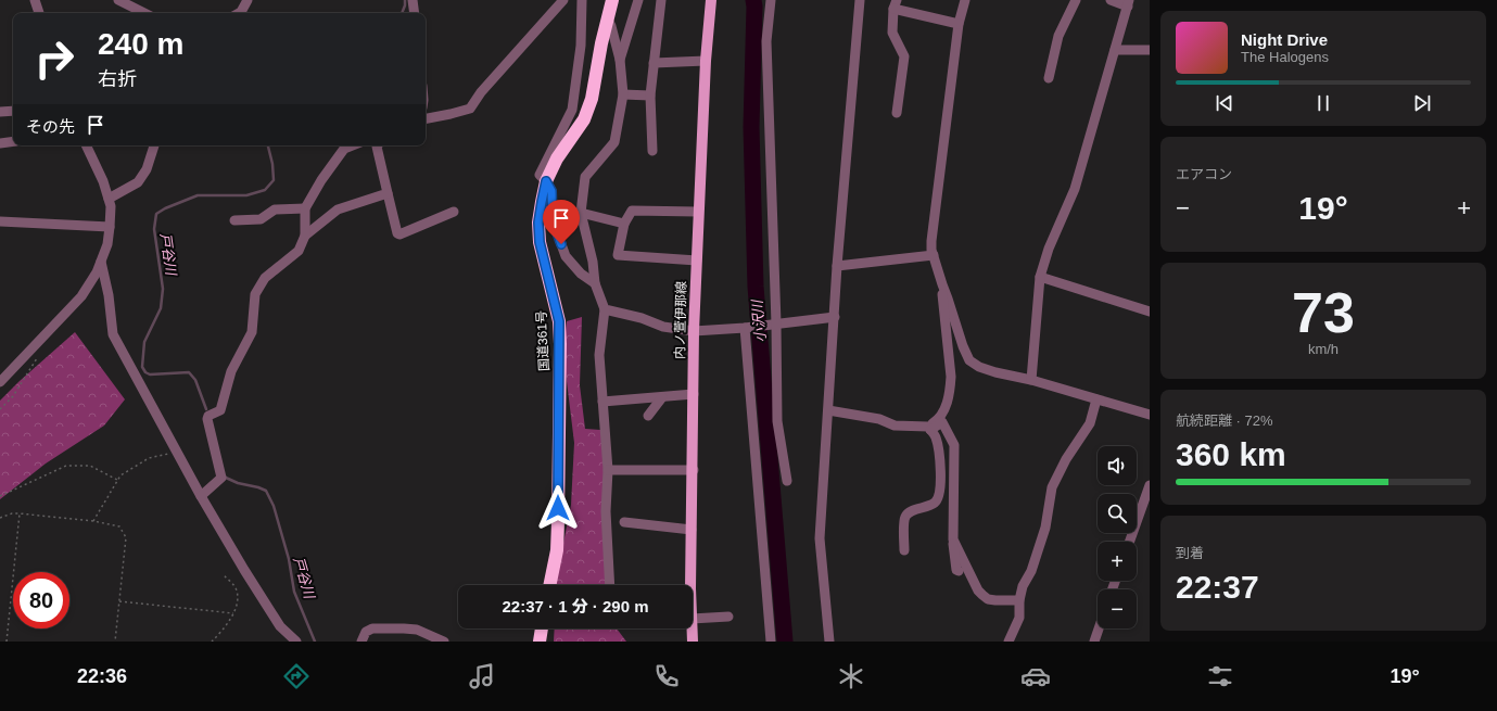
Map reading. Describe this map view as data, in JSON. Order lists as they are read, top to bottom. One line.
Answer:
{"streets":{"highway":["国道361号"],"main road":["内ノ萱伊那線"]},"water":["戸谷川","小沢川"],"page":{"turn":["240 m","右折"],"song":["Night Drive","The Halogens"],"then":"その先","tile":["エアコン",["73","km/h"],["航続距離 · 72%","360 km"],["到着","22:37"]],"heat":["−","19°","+"],"map_buttons":["+","−"],"limit":"80","trip":"22:37 · 1 分 · 290 m","tabs":["22:36","19°"]}}
